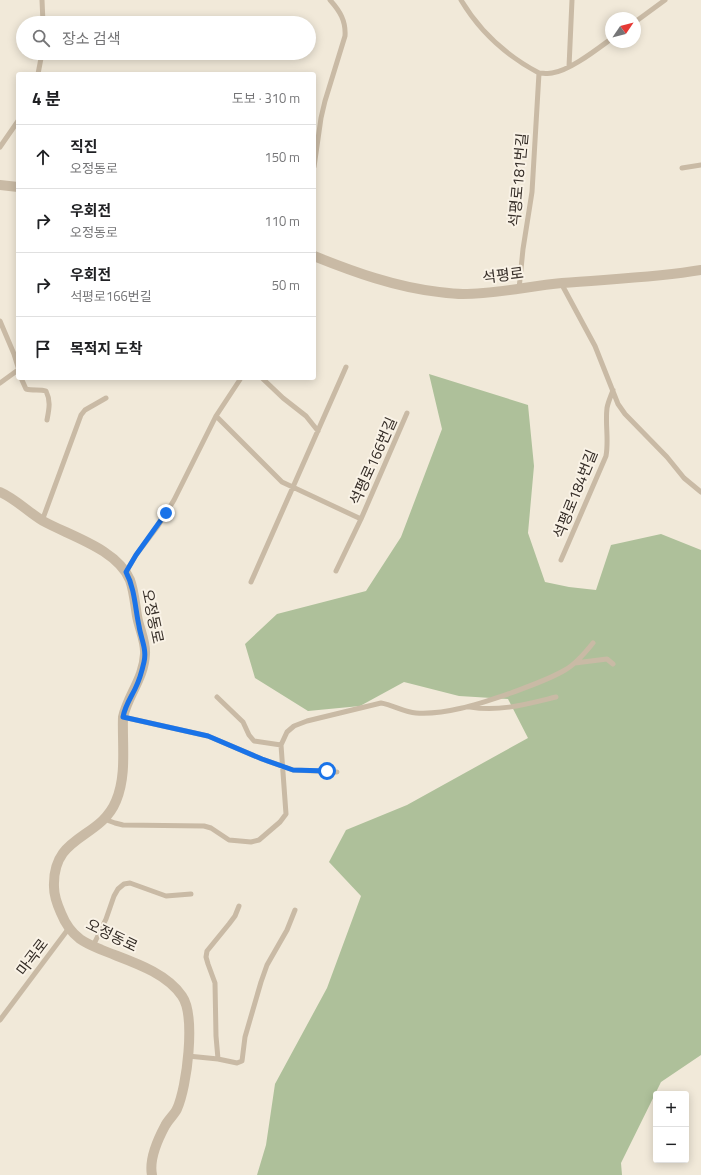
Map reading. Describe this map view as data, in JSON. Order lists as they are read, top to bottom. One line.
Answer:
{"streets":{"street":["석평로","오정동로"],"lane":["석평로181번길","석평로166번길","석평로184번길","마곡로"]},"crossings":[["석평로181번길","석평로"],["오정동로","마곡로"]],"north":"top right","page":{"search":"장소 검색","heading":["4 분","도보 · 310 m"],"list":[["직진","오정동로","150 m"],["우회전","오정동로","110 m"],["우회전","석평로166번길","50 m"],"목적지 도착"],"map_buttons":["+","−"]}}
